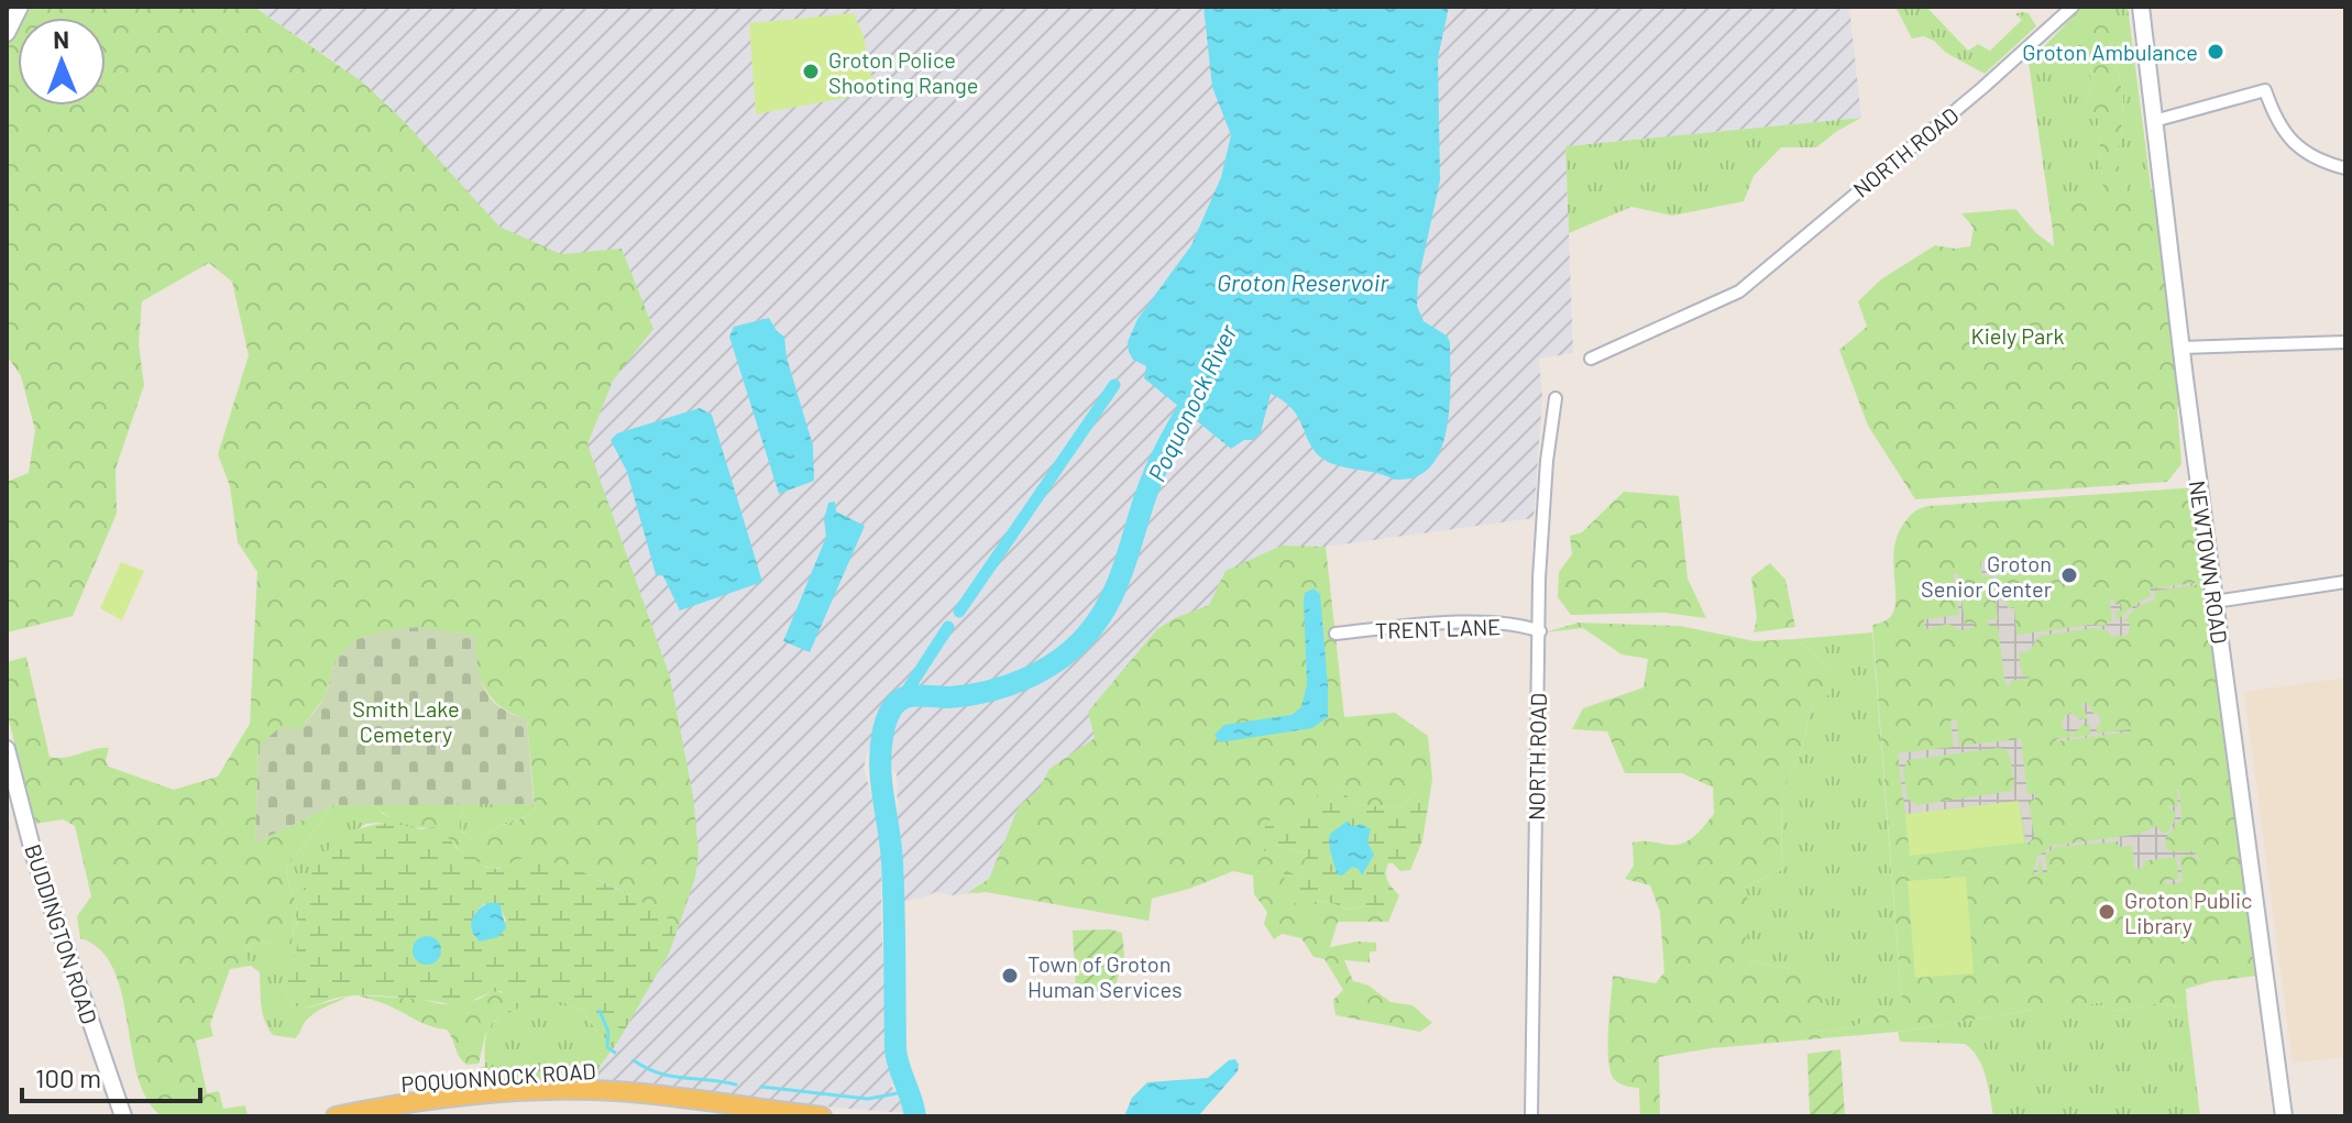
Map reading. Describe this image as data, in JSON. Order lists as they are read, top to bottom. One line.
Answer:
{"streets":{"main road":["NEWTOWN ROAD","BUDDINGTON ROAD","POQUONNOCK ROAD"],"street":["NORTH ROAD","TRENT LANE"]},"crossings":[["NORTH ROAD","TRENT LANE"]],"water":["Groton Reservoir","Poquonock River"],"parks":["Kiely Park","Smith Lake Cemetery"],"places":["Groton Ambulance","Groton Police Shooting Range","Groton Senior Center","Groton Public Library","Town of Groton Human Services"],"scale_bar":"100 m","north":"top"}
